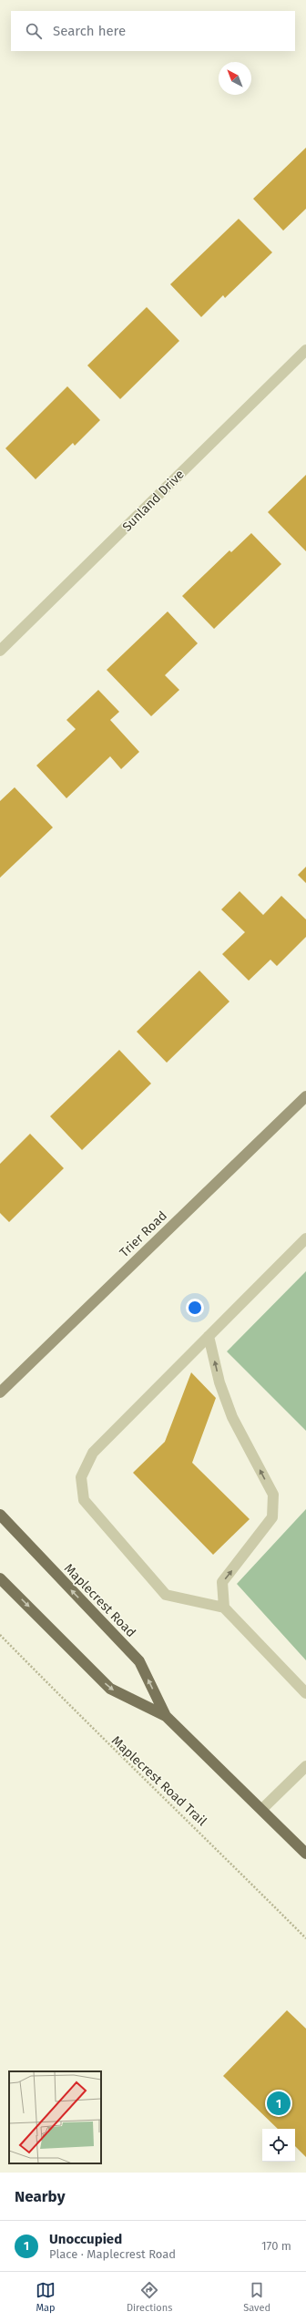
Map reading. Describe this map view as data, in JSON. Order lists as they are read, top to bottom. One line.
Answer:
{"streets":{"main road":["Maplecrest Road"],"street":["Sunland Drive","Trier Road"],"path":["Maplecrest Road Trail"]},"north":"top left","page":{"search":"Search here","pins":"1","heading":"Nearby","list":[{"mark":"1","name":"Unoccupied","note":"Place · Maplecrest Road","value":"170 m"}],"nav":["Map","Directions","Saved"]}}
